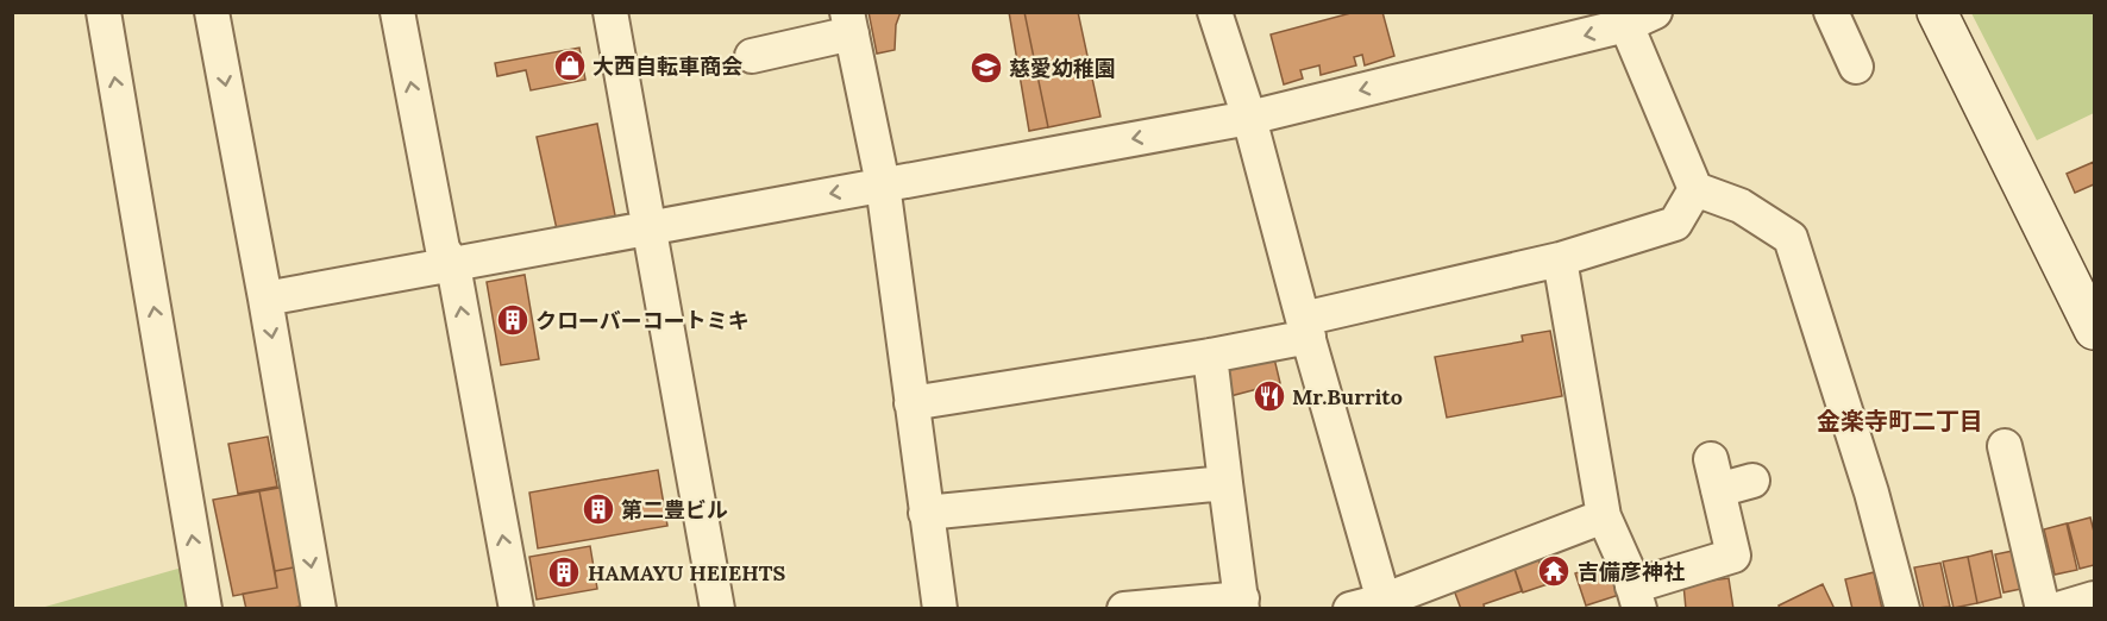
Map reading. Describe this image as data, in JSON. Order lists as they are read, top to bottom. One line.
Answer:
{"districts":["金楽寺町二丁目"],"places":{"shop":["大西自転車商会"],"school or university":["慈愛幼稚園"],"building":["クローバーコートミキ","第二豊ビル","HAMAYU HEIEHTS"],"restaurant":["Mr.Burrito"],"temple":["吉備彦神社"]}}
